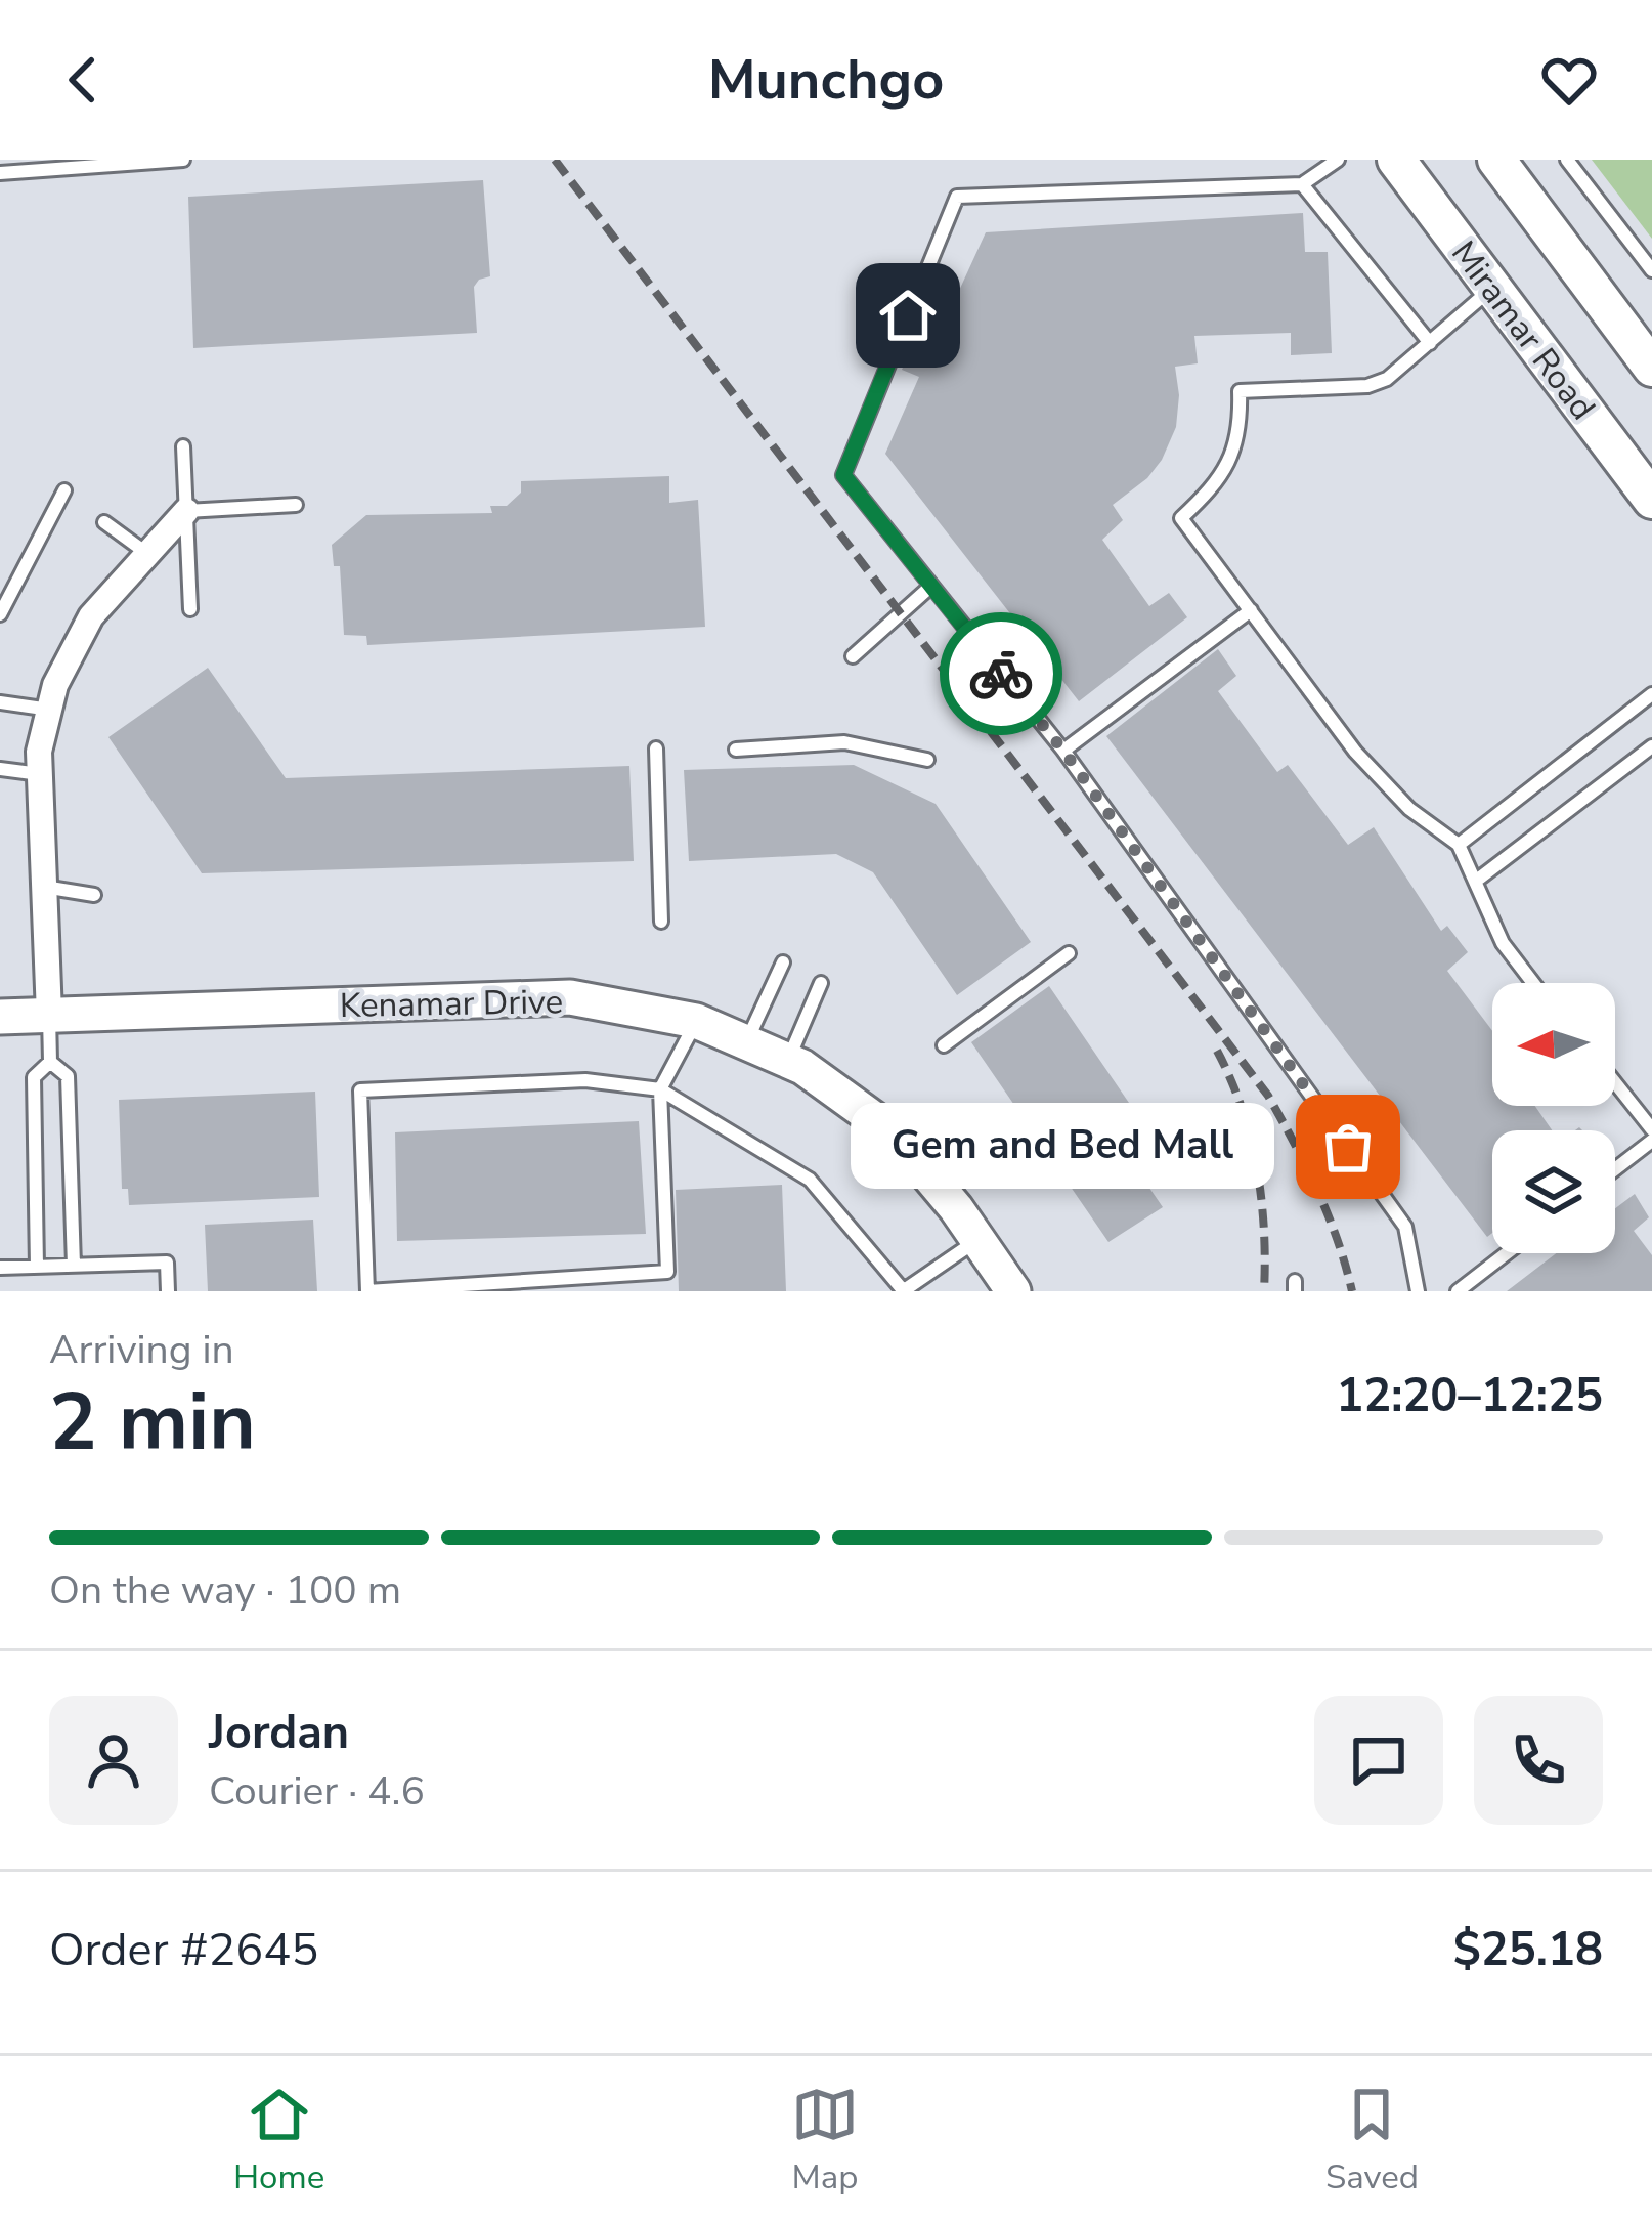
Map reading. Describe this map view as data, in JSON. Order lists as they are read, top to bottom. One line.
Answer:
{"streets":{"main road":["Miramar Road"],"street":["Kenamar Drive"]},"places":["Gem and Bed Mall"],"north":"left","page":{"header":"Munchgo","bubble":"Gem and Bed Mall","heading":["2 min","Arriving in","12:20–12:25"],"panel":["Jordan","Courier · 4.6","Order #2645","$25.18"],"bar":"On the way · 100 m","tabs":["Home","Map","Saved"]}}
